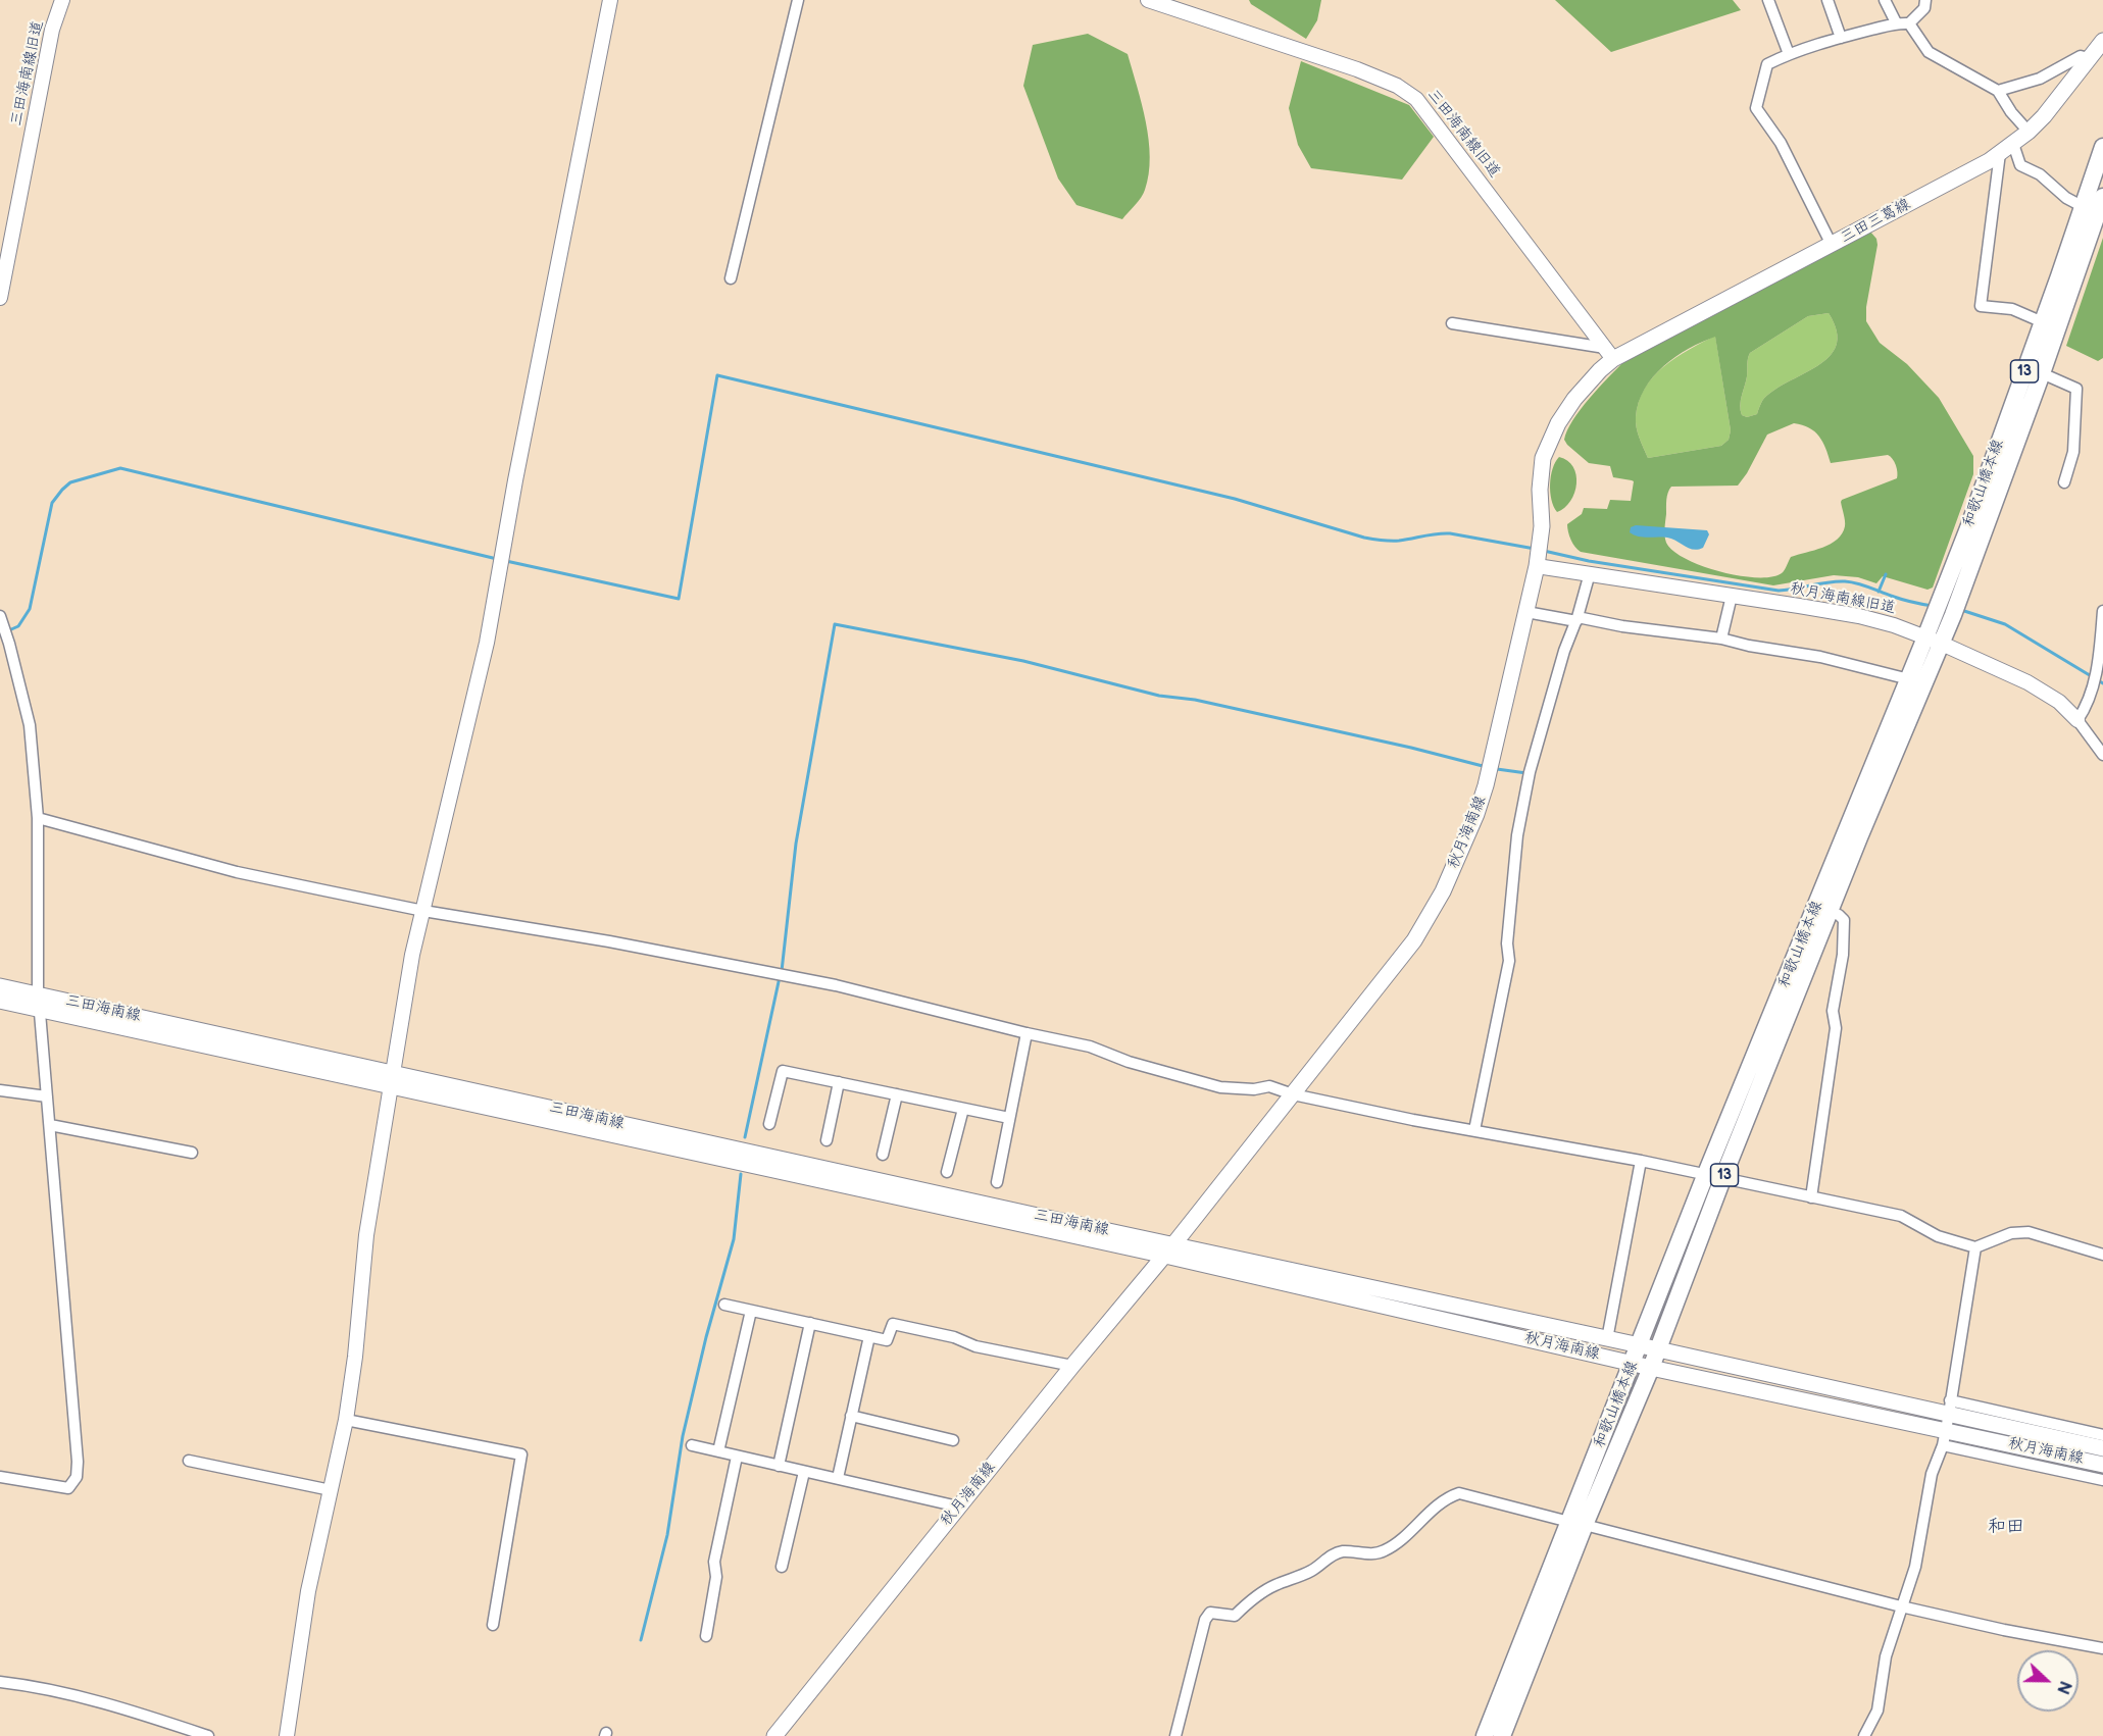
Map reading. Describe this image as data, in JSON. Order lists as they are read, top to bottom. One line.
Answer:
{"streets":{"main road":["三田三葛線","13","和歌山橋本線","秋月海南線","三田海南線"],"street":["三田海南線旧道","秋月海南線旧道"]},"crossings":[["三田海南線旧道","三田三葛線"],["三田海南線旧道","秋月海南線"],["三田三葛線","秋月海南線"],["和歌山橋本線","秋月海南線旧道"],["和歌山橋本線","秋月海南線"],["秋月海南線旧道","秋月海南線"],["秋月海南線","三田海南線"]],"districts":["和田"],"north":"right"}
